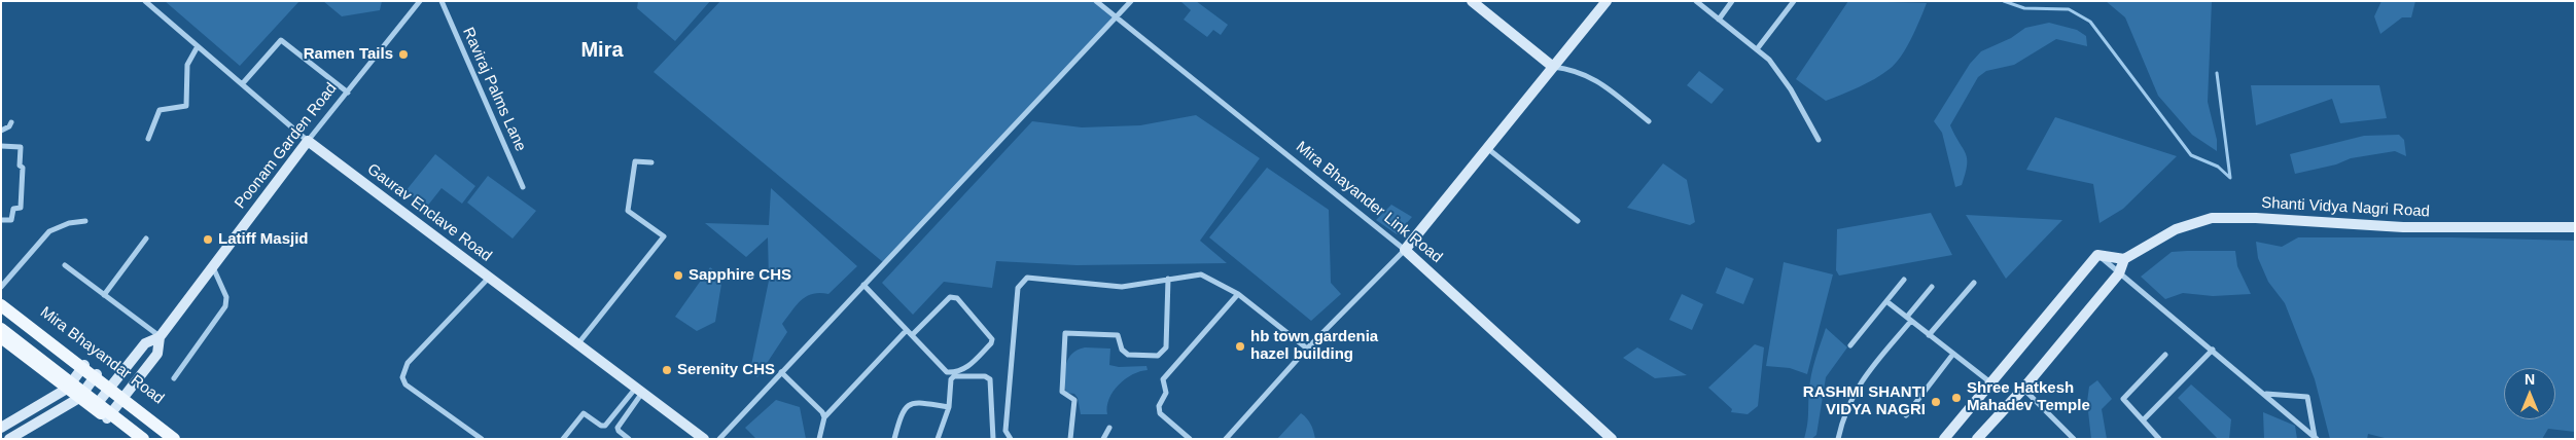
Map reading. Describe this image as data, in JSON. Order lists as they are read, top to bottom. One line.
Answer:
{"streets":{"main road":["Mira Bhayandar Road"],"street":["Raviraj Palms Lane","Poonam Garden Road","Mira Bhayander Link Road","Shanti Vidya Nagri Road","Gaurav Enclave Road"]},"crossings":[["Poonam Garden Road","Gaurav Enclave Road"],["Poonam Garden Road","Mira Bhayandar Road"]],"districts":["Mira"],"places":["Ramen Tails","Latiff Masjid","Sapphire CHS","hb town gardenia hazel building","Serenity CHS","Shree Hatkesh Mahadev Temple","RASHMI SHANTI VIDYA NAGRI"],"north":"top"}
